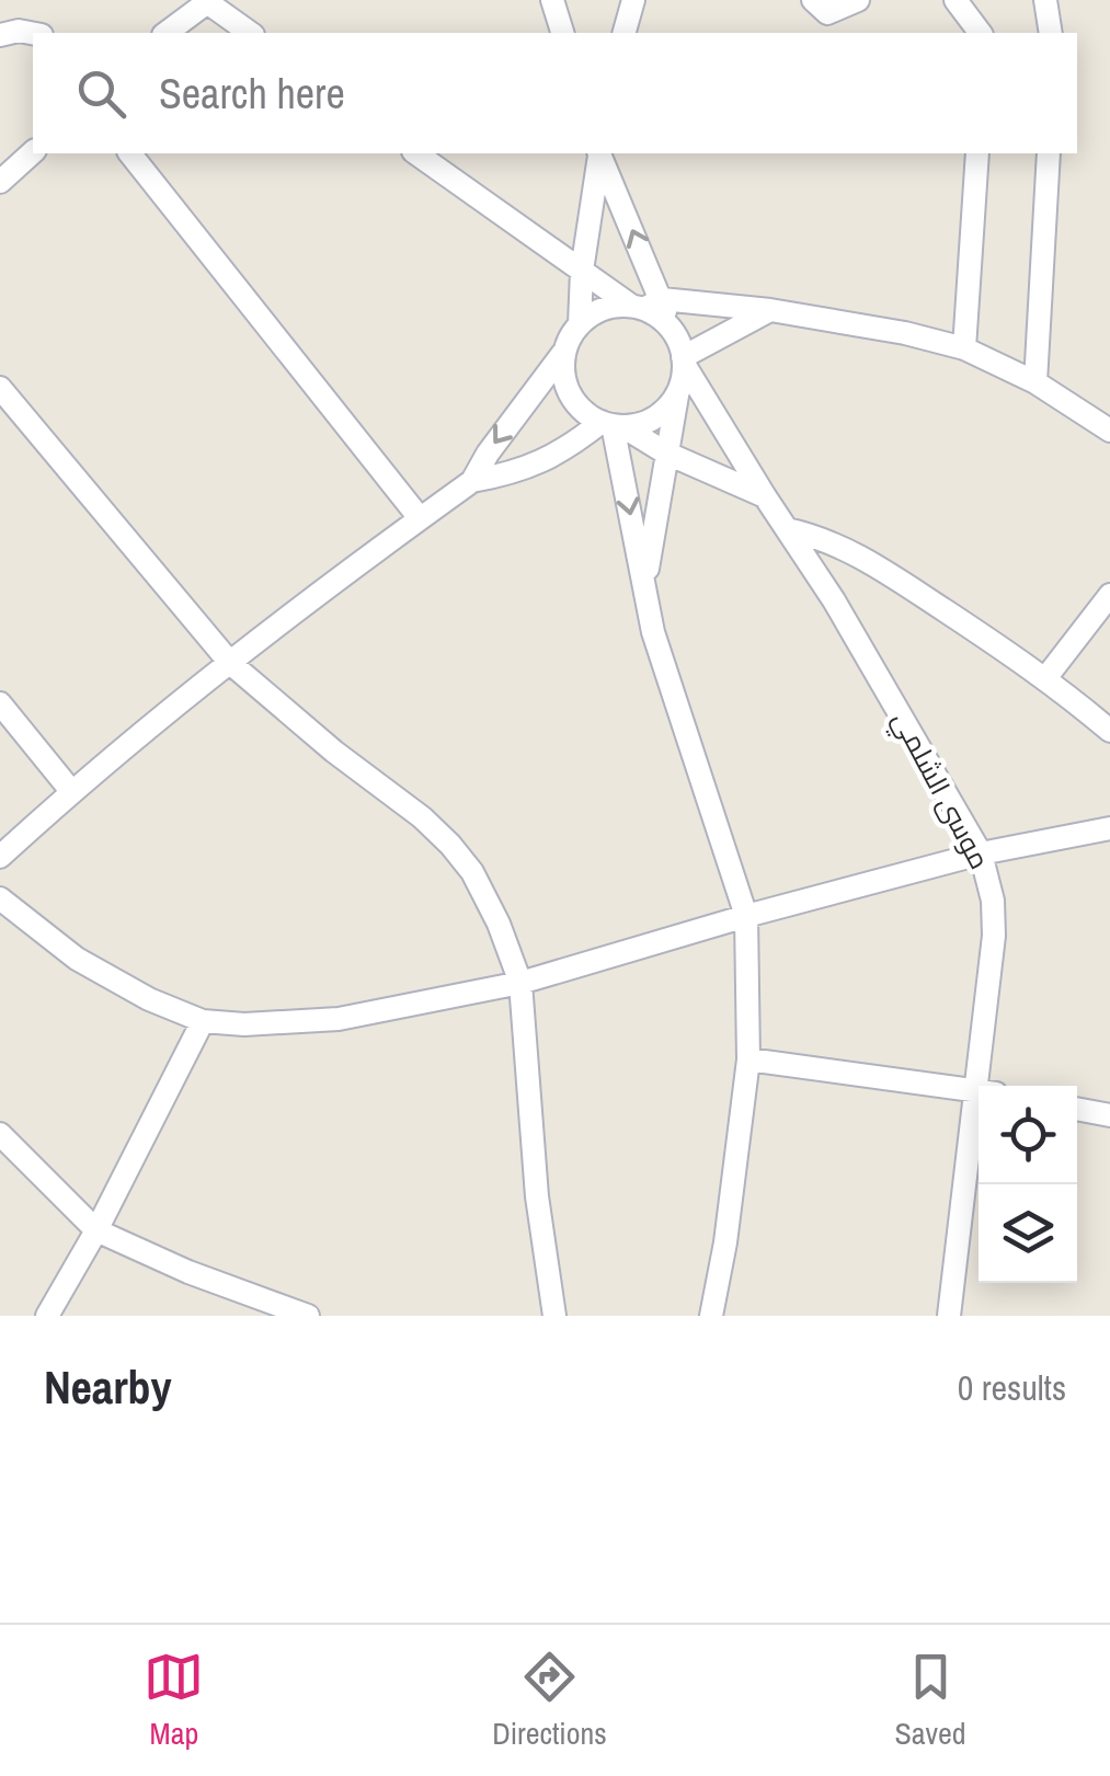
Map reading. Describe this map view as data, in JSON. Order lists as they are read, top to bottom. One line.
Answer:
{"streets":{"street":["موسى الشلمي"]},"page":{"search":"Search here","heading":["Nearby","0 results"],"nav":["Map","Directions","Saved"]}}
